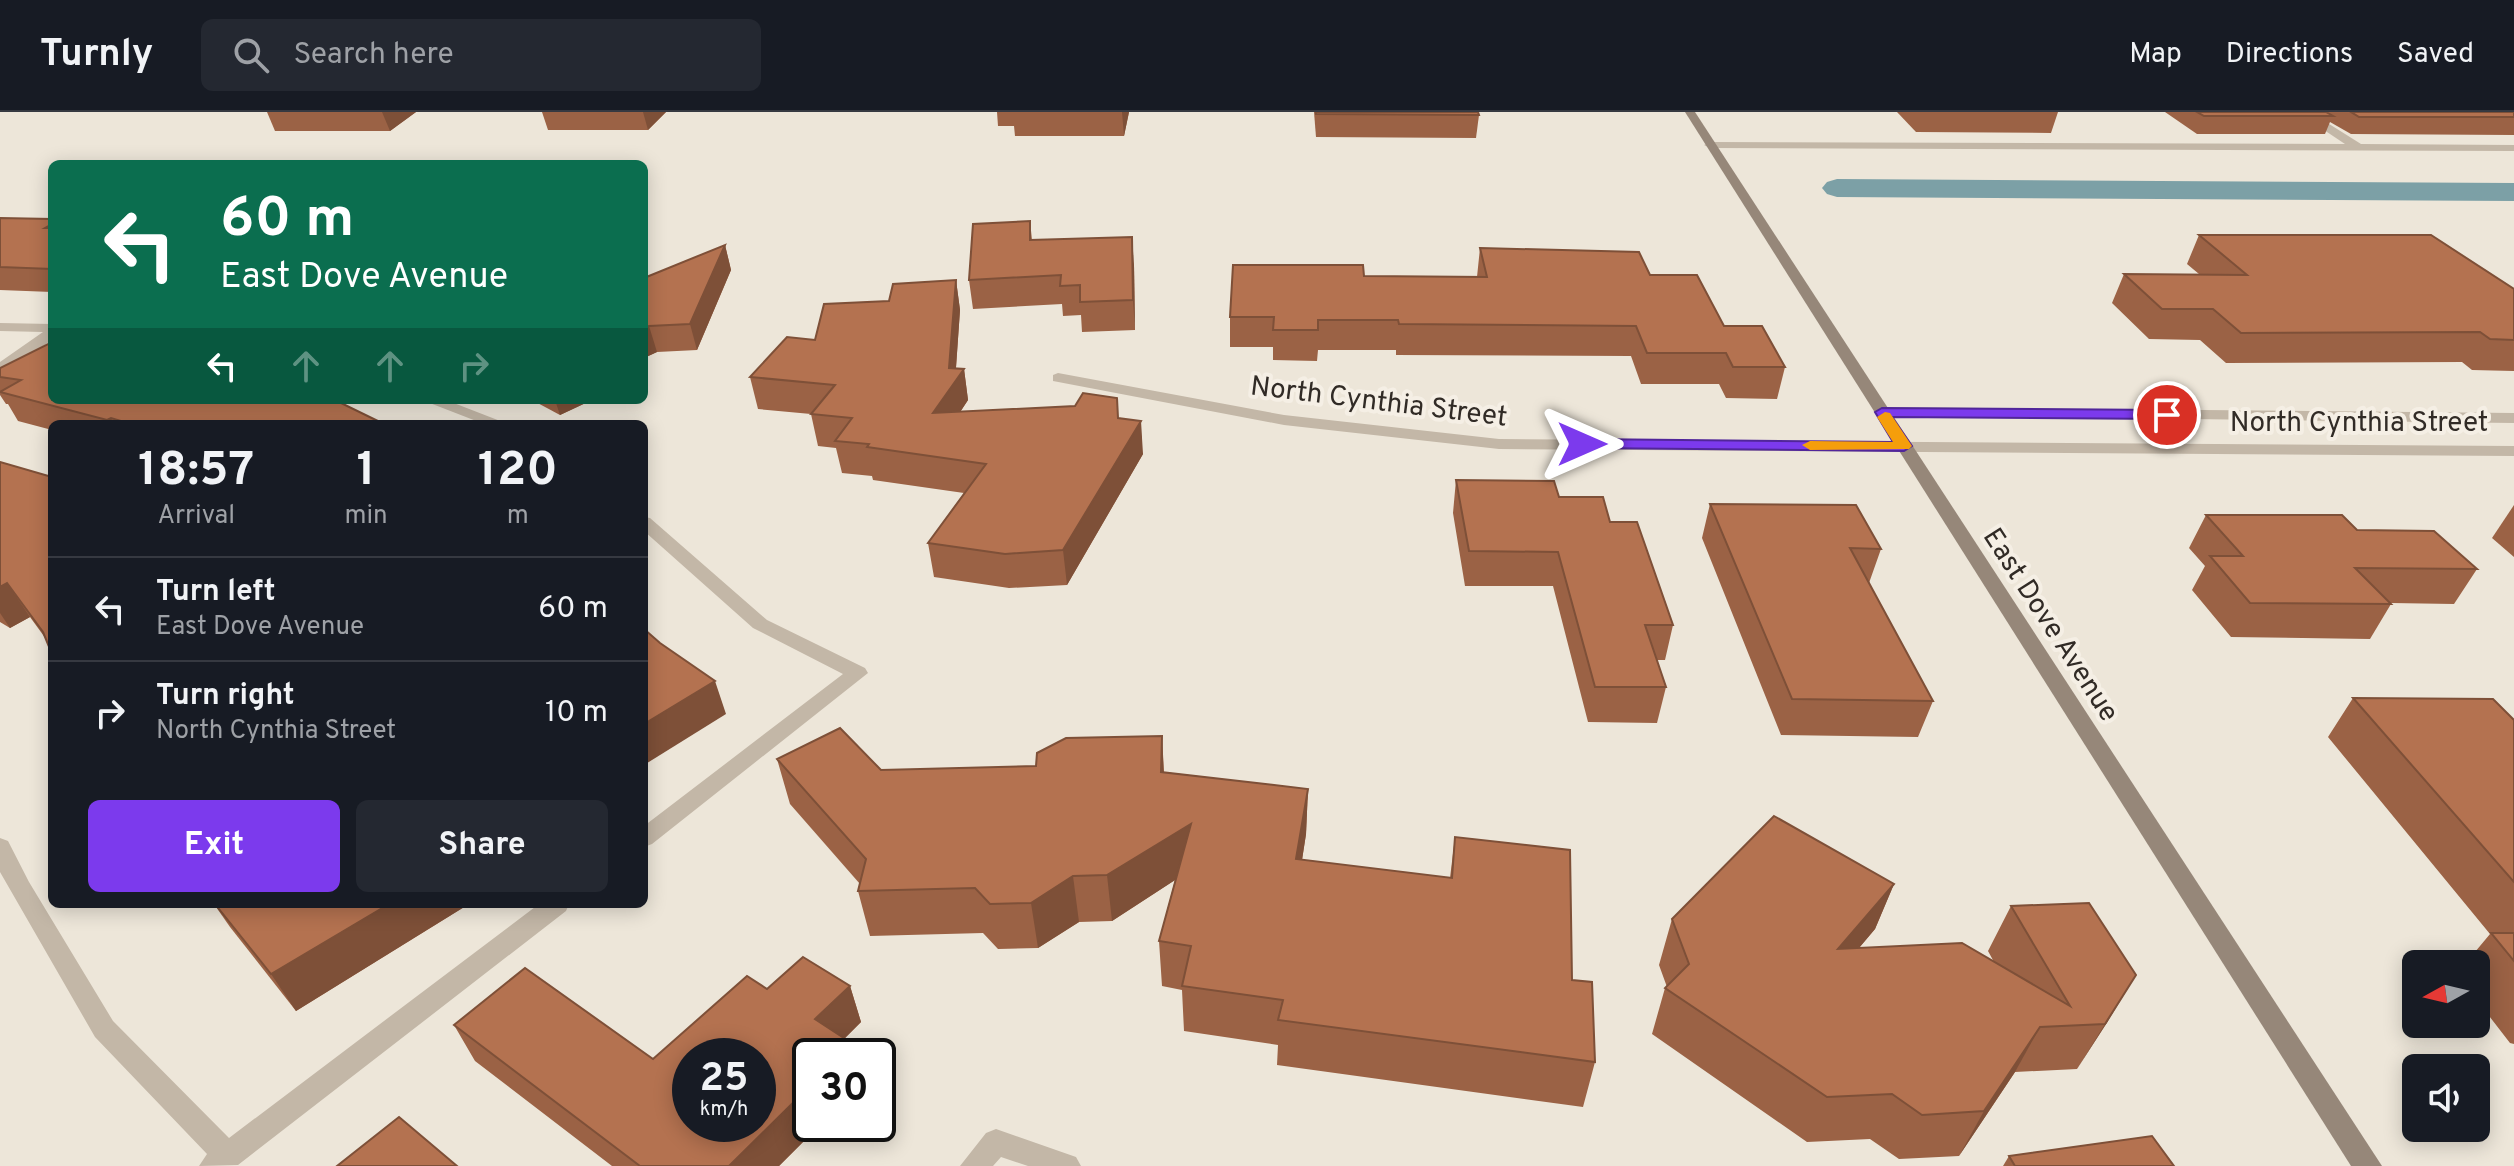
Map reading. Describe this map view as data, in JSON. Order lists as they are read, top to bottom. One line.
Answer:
{"streets":{"main road":["East Dove Avenue"],"street":["North Cynthia Street"]},"crossings":[["North Cynthia Street","East Dove Avenue"]],"north":"left","page":{"header":"Turnly","search":"Search here","nav":["Map","Directions","Saved"],"turn":["60 m","East Dove Avenue"],"eta":["18:57","Arrival","1","min","120","m"],"list":[{"name":"Turn left","note":"East Dove Avenue","value":"60 m"},{"name":"Turn right","note":"North Cynthia Street","value":"10 m"}],"buttons":["Exit","Share"],"speed":"25 km/h","limit":"30"}}
